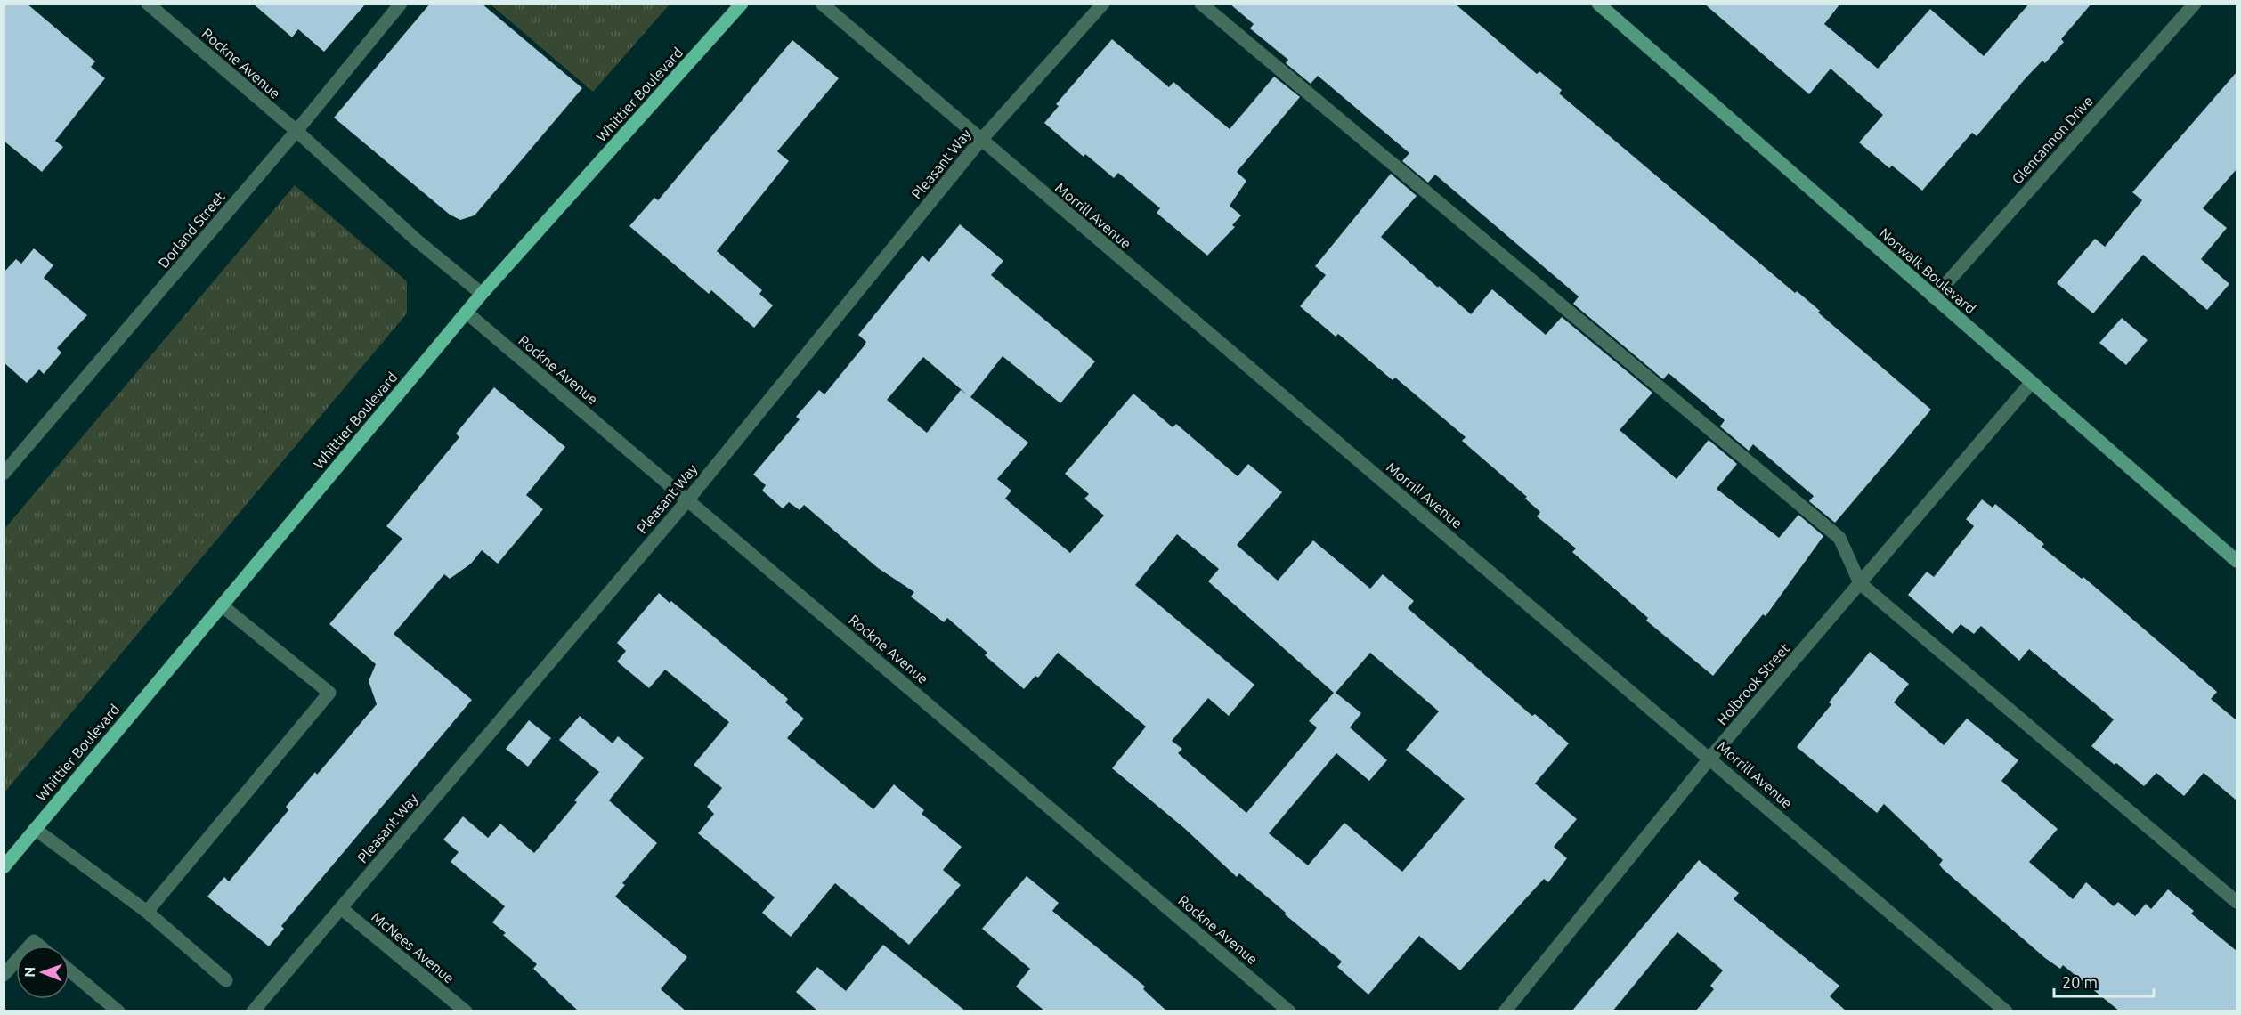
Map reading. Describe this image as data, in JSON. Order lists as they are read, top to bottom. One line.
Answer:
{"streets":{"main road":["Whittier Boulevard","Norwalk Boulevard"],"street":["Rockne Avenue","Glencannon Drive","Pleasant Way","Morrill Avenue","Dorland Street","Holbrook Street","McNees Avenue"]},"crossings":[["Rockne Avenue","Whittier Boulevard"],["Rockne Avenue","Pleasant Way"],["Rockne Avenue","Dorland Street"],["Glencannon Drive","Norwalk Boulevard"],["Pleasant Way","Morrill Avenue"],["Pleasant Way","McNees Avenue"],["Morrill Avenue","Holbrook Street"],["Norwalk Boulevard","Holbrook Street"]],"scale_bar":"20 m","north":"left"}
